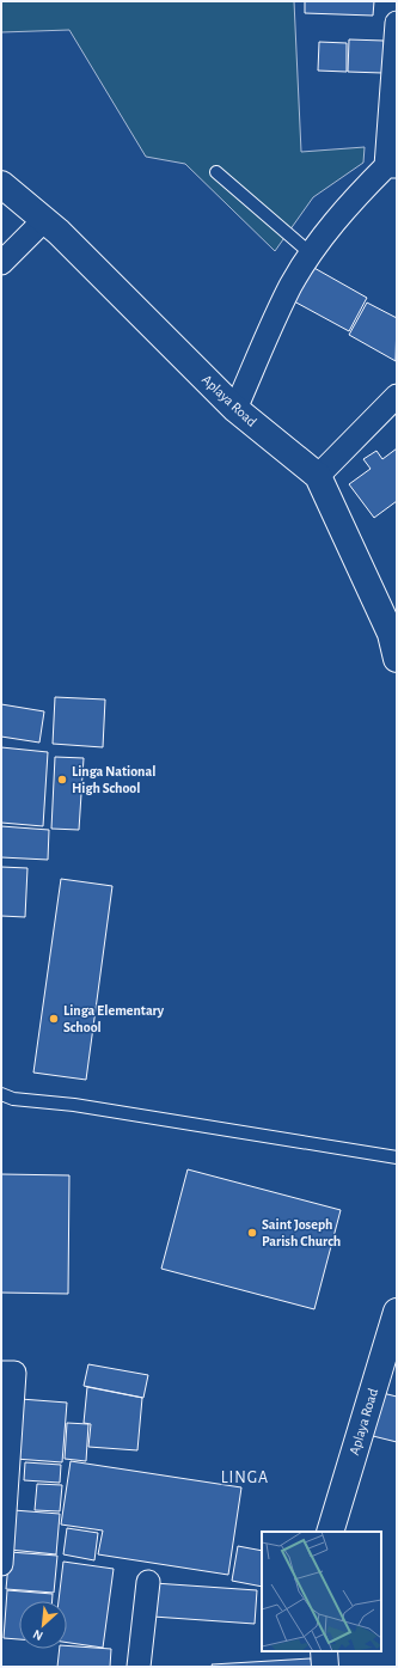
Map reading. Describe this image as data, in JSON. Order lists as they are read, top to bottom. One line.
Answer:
{"streets":{"street":["Aplaya Road"]},"districts":["LINGA"],"places":["Linga National High School","Linga Elementary School","Saint Joseph Parish Church"],"north":"bottom left"}
